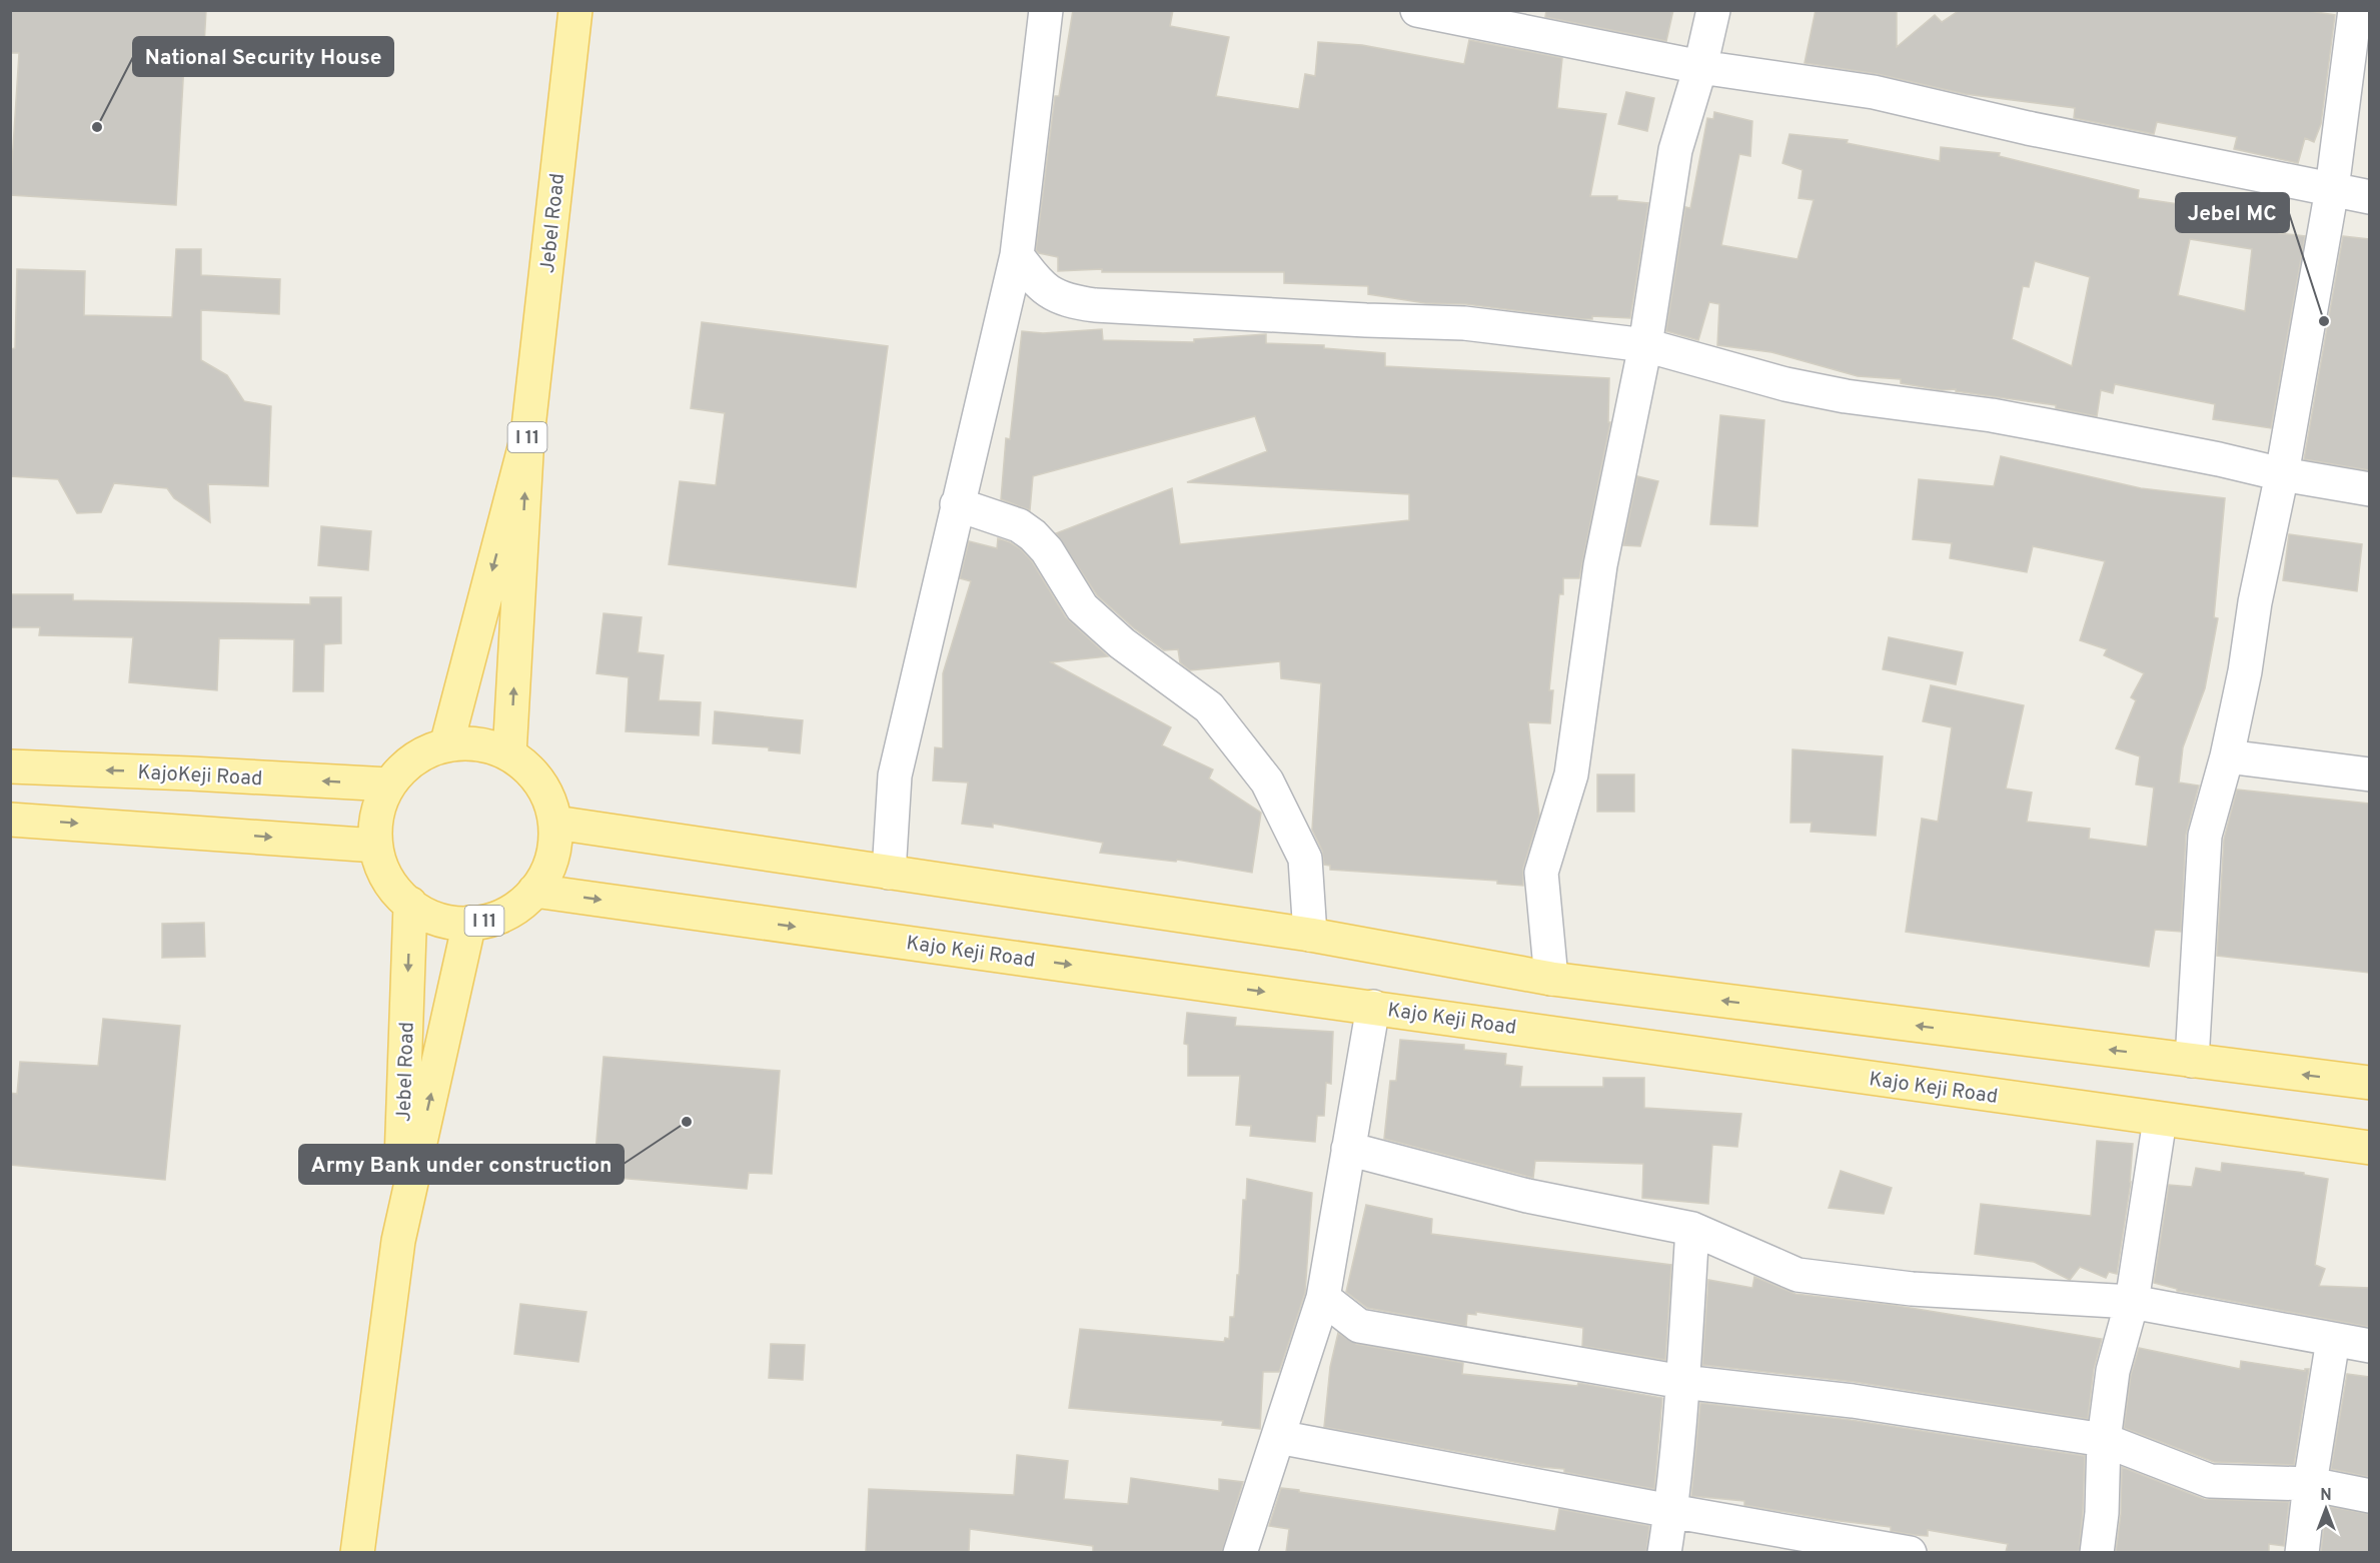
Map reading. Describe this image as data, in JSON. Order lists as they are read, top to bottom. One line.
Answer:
{"streets":{"main road":["Jebel Road","I 11","KajoKeji Road","Kajo Keji Road"]},"crossings":[["Jebel Road","I 11"],["Jebel Road","KajoKeji Road"],["Jebel Road","Kajo Keji Road"],["I 11","KajoKeji Road"],["I 11","Kajo Keji Road"],["KajoKeji Road","Kajo Keji Road"]],"places":["National Security House","Jebel MC","Army Bank under construction"],"north":"top"}
